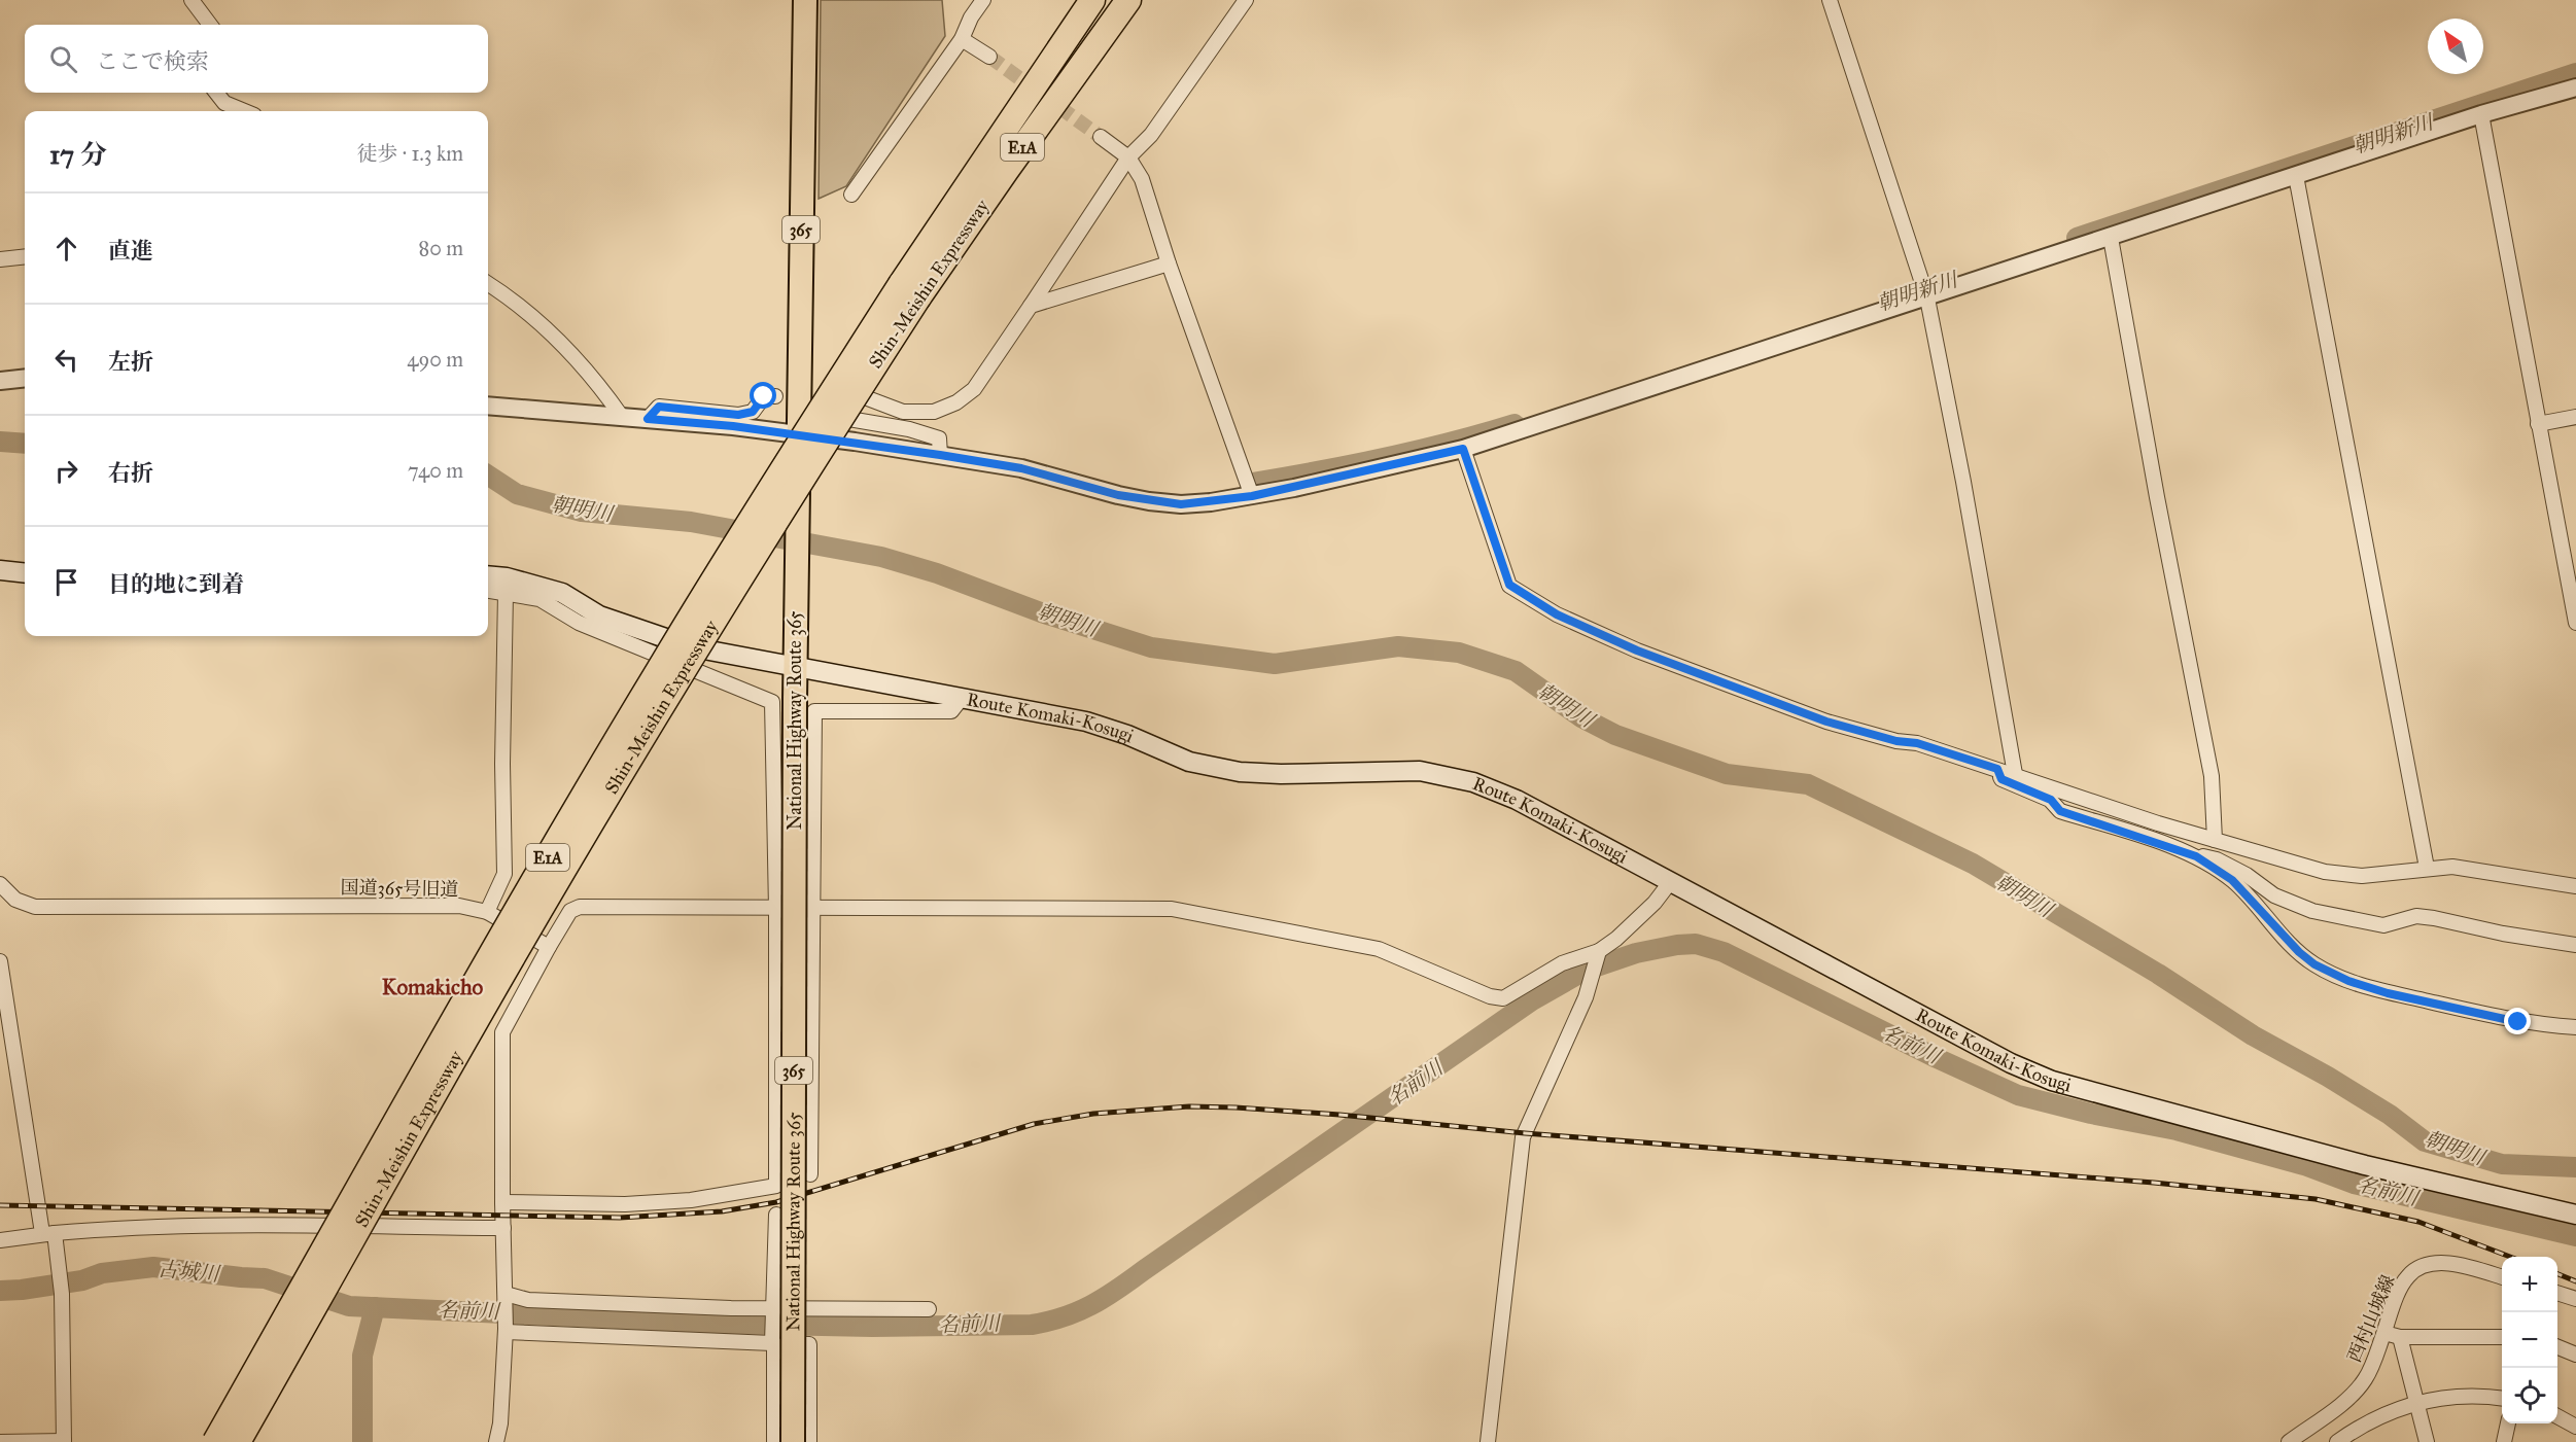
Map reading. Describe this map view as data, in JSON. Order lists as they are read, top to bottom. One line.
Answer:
{"streets":{"highway":["E1A","365","Shin-Meishin Expressway","National Highway Route 365"],"main road":["Route Komaki-Kosugi"],"street":["国道365号旧道","西村山城線"]},"crossings":[["Route Komaki-Kosugi","National Highway Route 365"]],"districts":["Komakicho"],"water":["朝明新川","朝明川","名前川","古城川"],"north":"top left","page":{"search":"ここで検索","heading":["17 分","徒歩 · 1.3 km"],"list":[["直進","80 m"],["左折","490 m"],["右折","740 m"],"目的地に到着"],"map_buttons":["+","−"]}}
